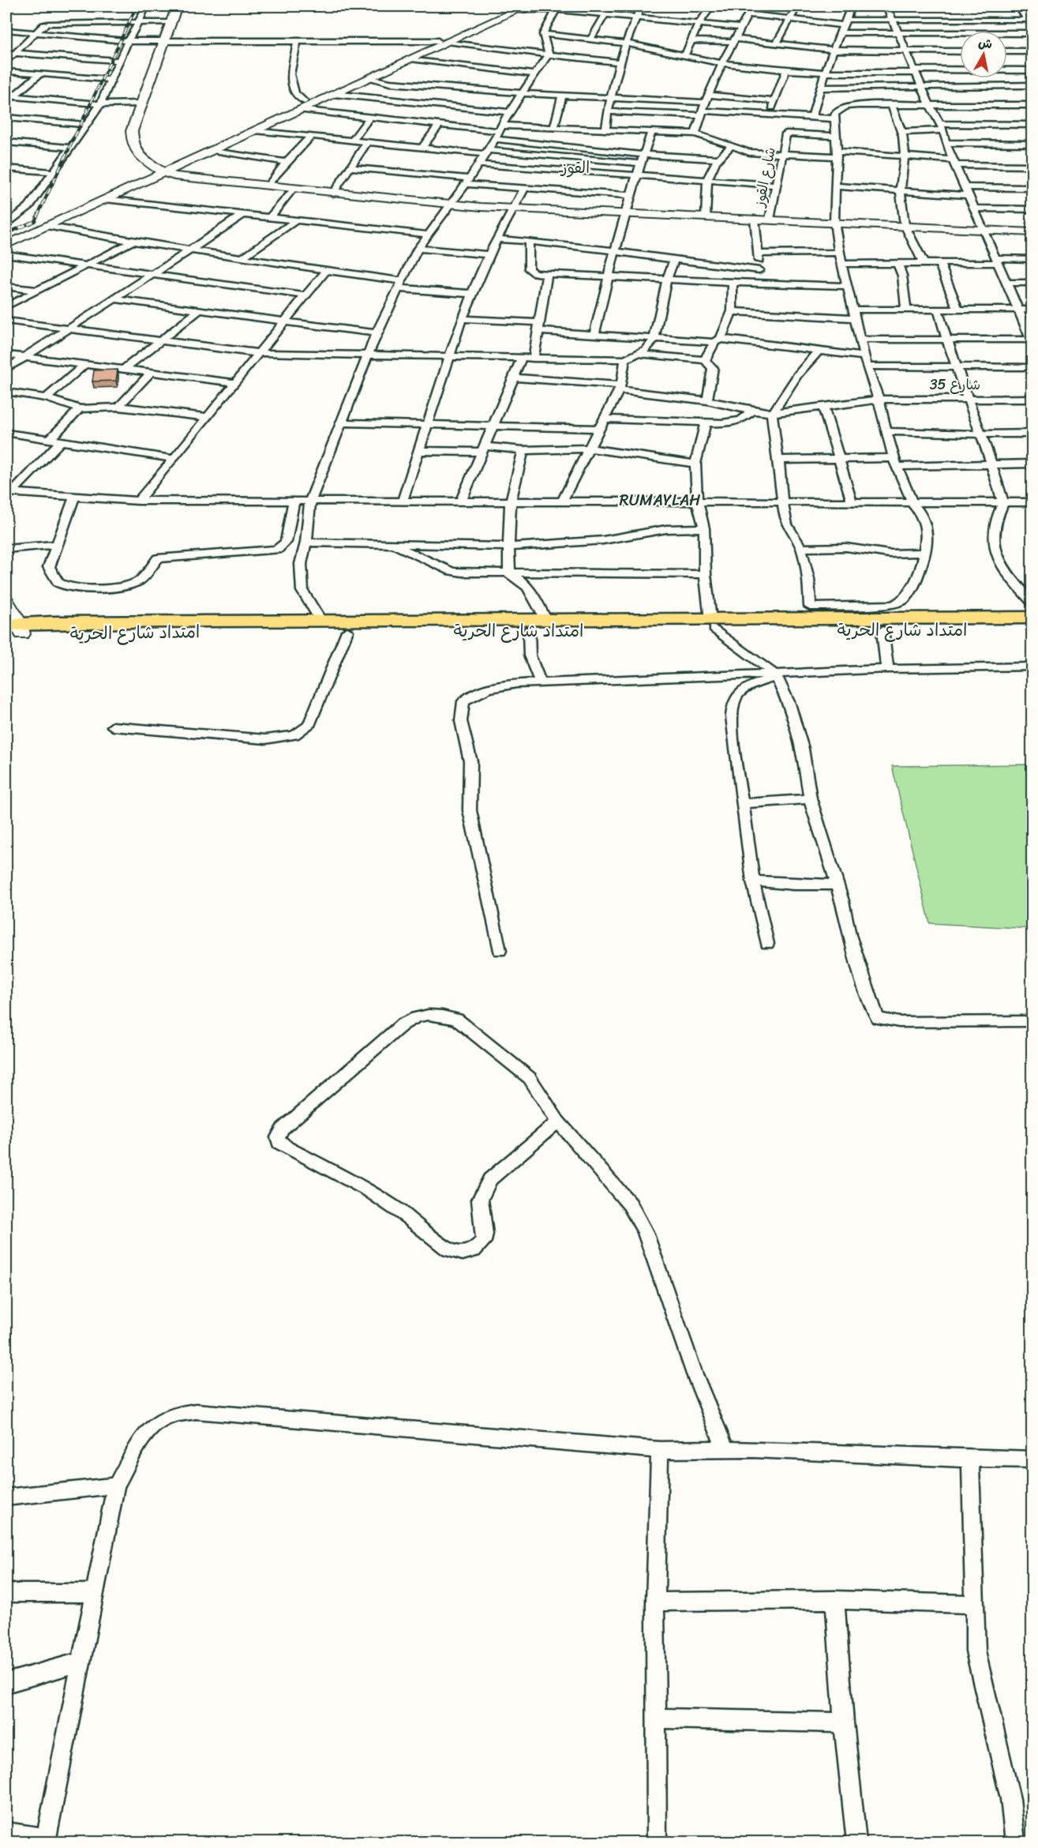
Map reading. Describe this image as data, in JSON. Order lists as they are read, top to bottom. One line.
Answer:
{"streets":{"main road":["امتداد شارع الحرية"],"street":["شارع القوز","شارع 35"]},"districts":["القوز","RUMAYLAH"],"north":"top"}
